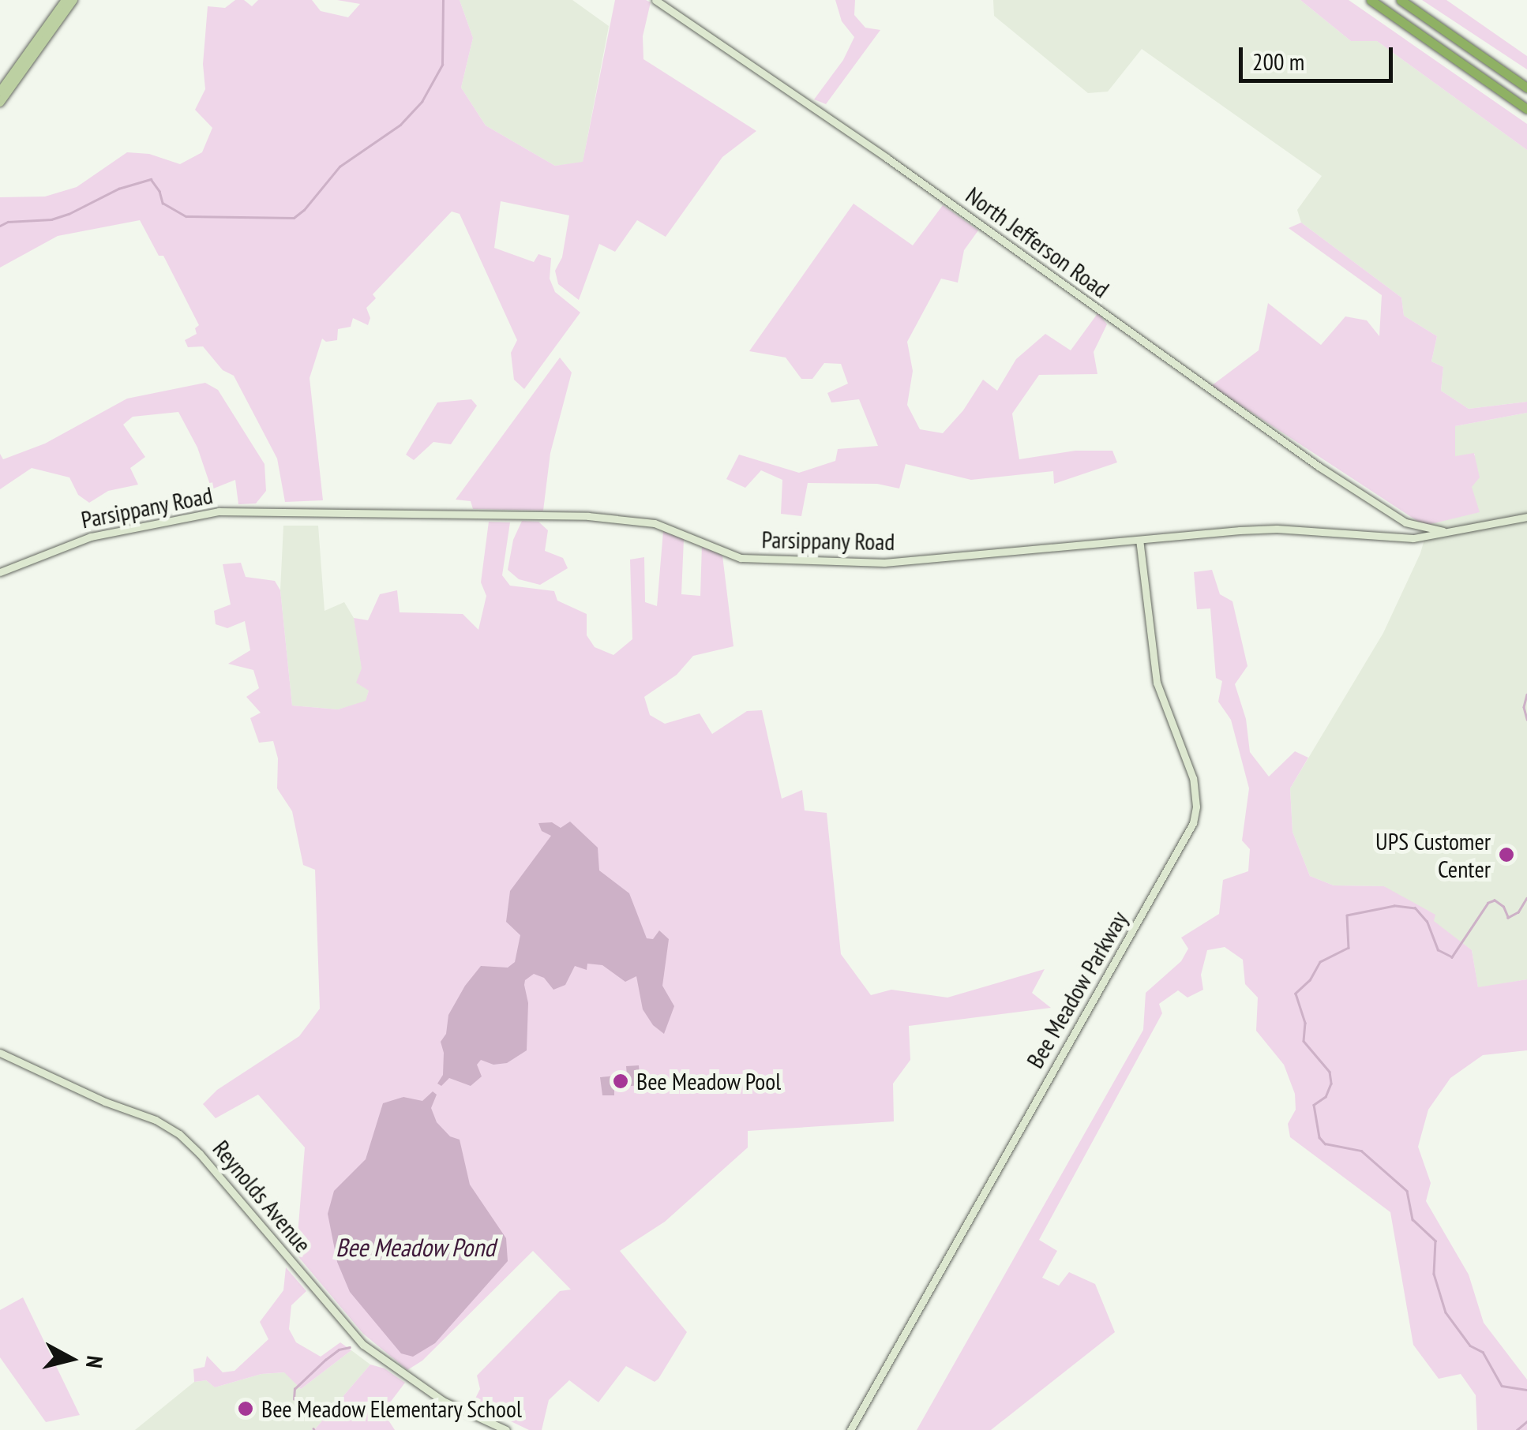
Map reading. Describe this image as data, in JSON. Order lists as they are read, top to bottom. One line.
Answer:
{"streets":{"street":["North Jefferson Road","Parsippany Road","Bee Meadow Parkway","Reynolds Avenue"]},"crossings":[["Parsippany Road","Bee Meadow Parkway"]],"water":["Bee Meadow Pond"],"places":["UPS Customer Center","Bee Meadow Pool","Bee Meadow Elementary School"],"scale_bar":"200 m","north":"right"}
